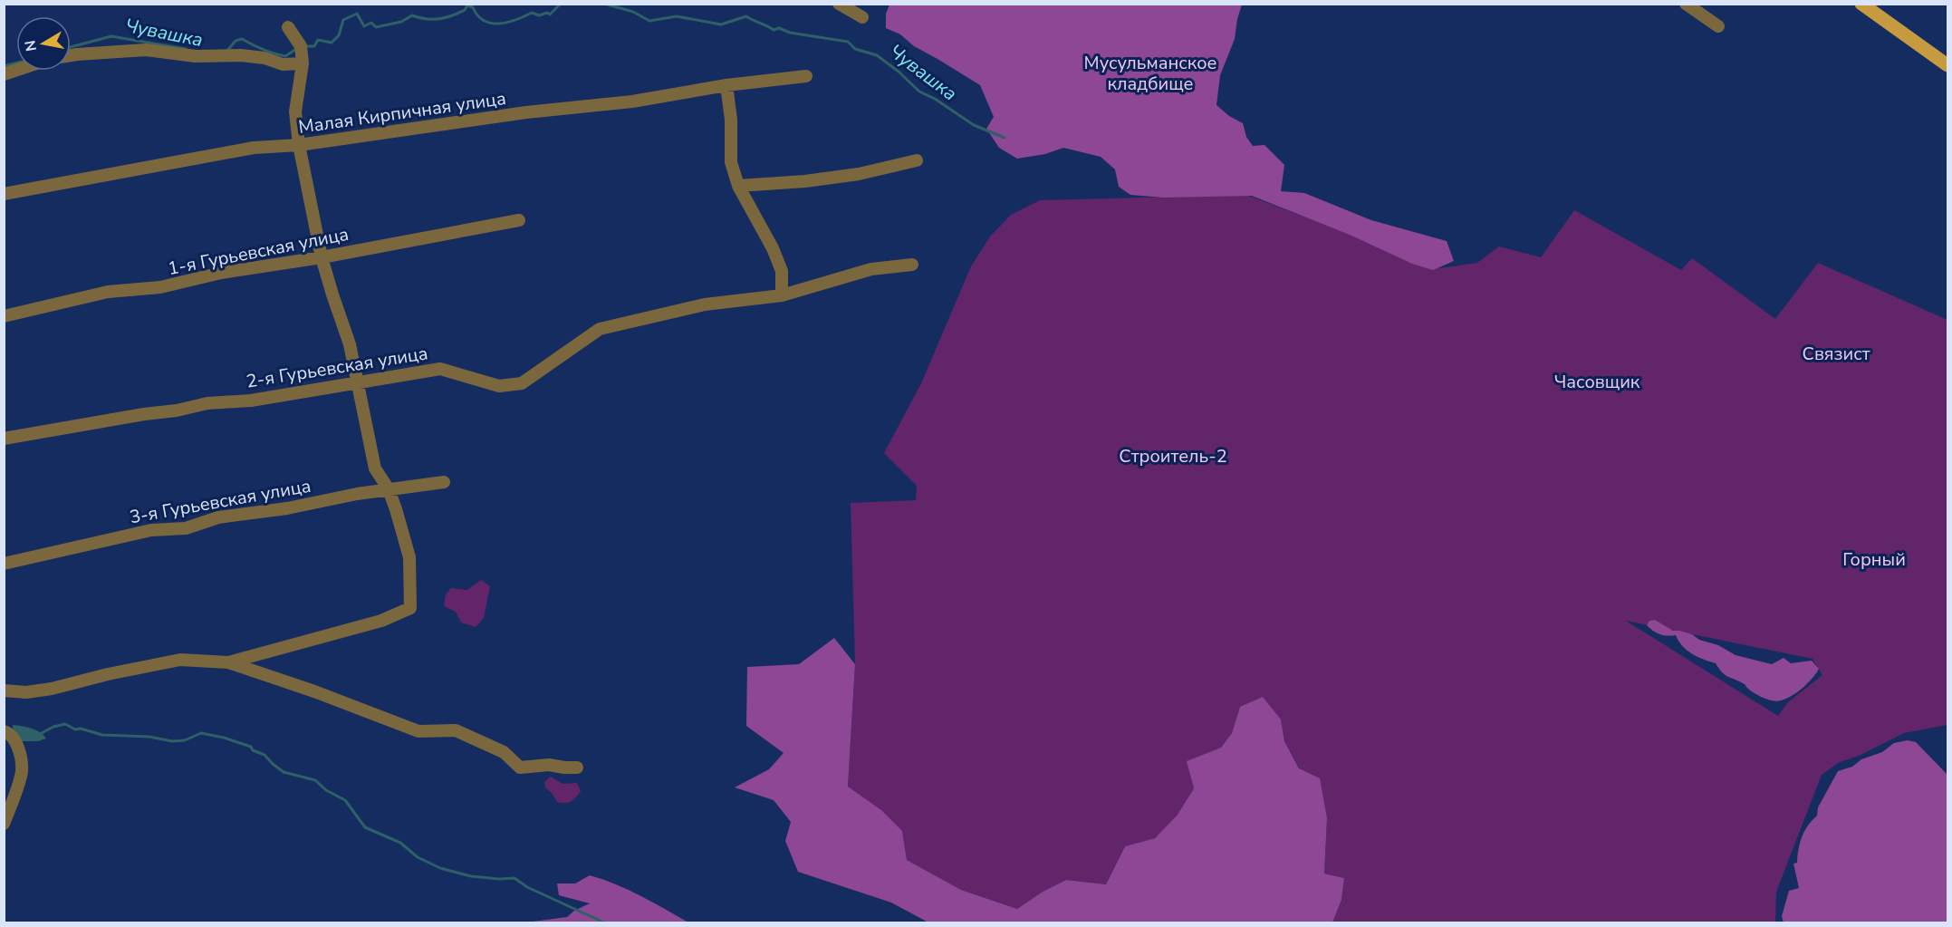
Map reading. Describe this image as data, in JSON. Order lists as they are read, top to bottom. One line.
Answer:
{"streets":{"street":["Малая Кирпичная улица","1-я Гурьевская улица","2-я Гурьевская улица","3-я Гурьевская улица"]},"water":["Чувашка"],"parks":["Мусульманское кладбище","Связист","Часовщик","Строитель-2","Горный"],"north":"left"}
